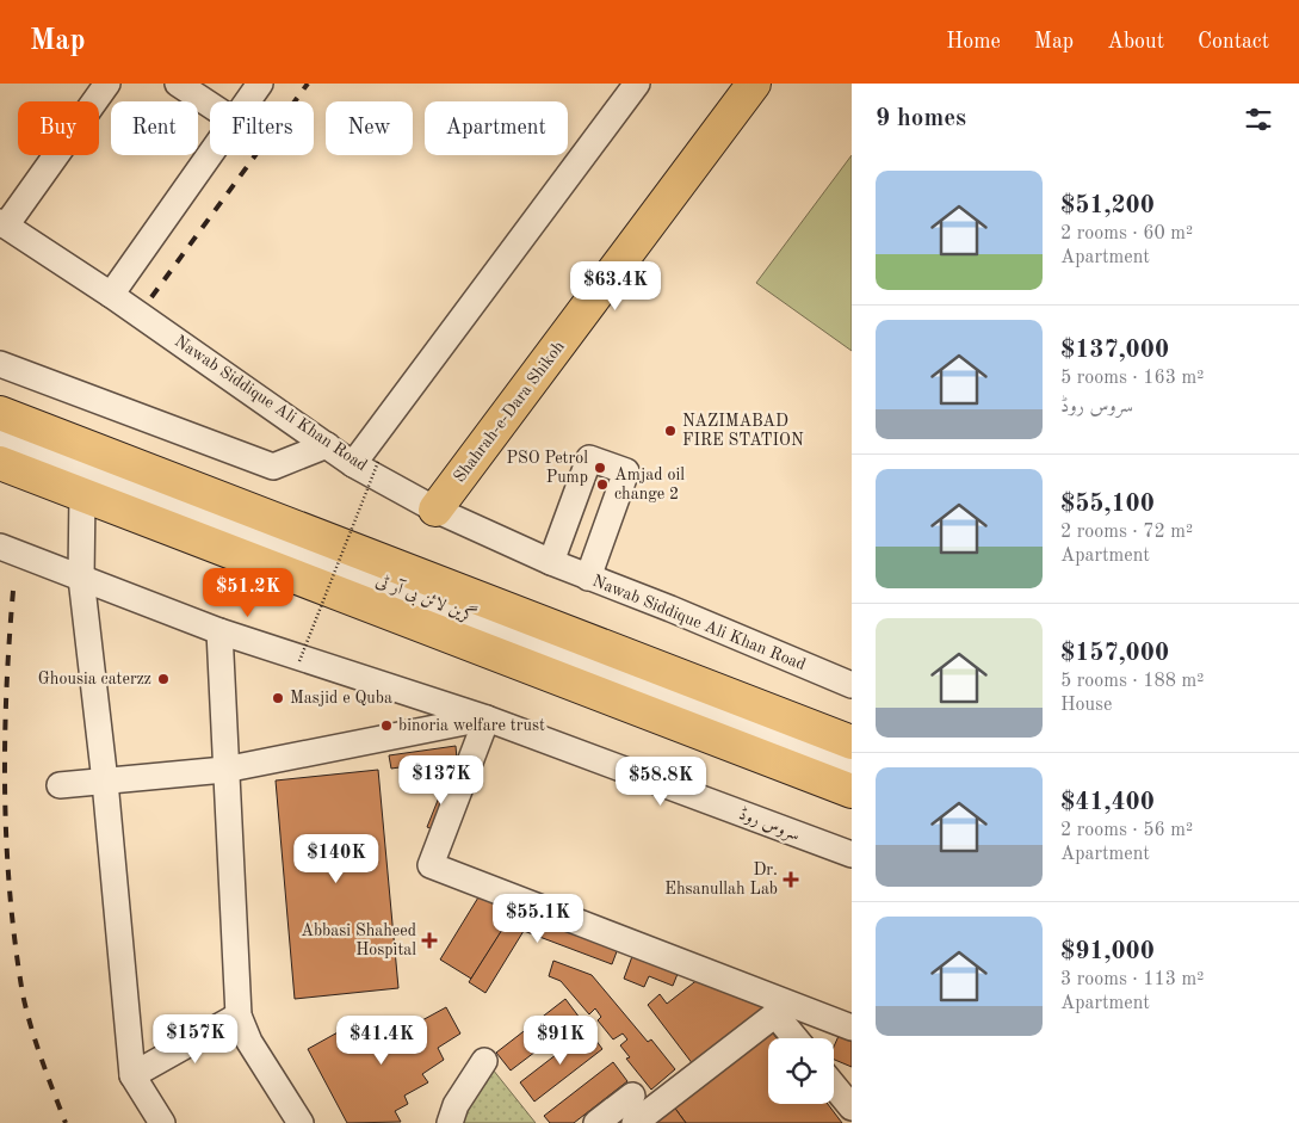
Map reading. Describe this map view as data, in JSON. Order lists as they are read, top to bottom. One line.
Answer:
{"streets":{"main road":["Shahrah-e-Dara Shikoh"],"street":["Nawab Siddique Ali Khan Road","گرین لائن بی آر ٹی","سروس روڈ"]},"crossings":[["Nawab Siddique Ali Khan Road","Shahrah-e-Dara Shikoh"]],"places":{"other":["NAZIMABAD FIRE STATION","PSO Petrol Pump","Amjad oil change 2","Ghousia caterzz","Masjid e Quba","binoria welfare trust"],"health":["Dr. Ehsanullah Lab","Abbasi Shaheed Hospital"]},"page":{"header":"Map","nav":["Home","Map","About","Contact"],"heading":"9 homes","chip":["Buy","Rent","Filters","New","Apartment"],"list":[{"name":"$51,200","note":"2 rooms · 60 m² · Apartment"},{"name":"$137,000","note":"5 rooms · 163 m² · سروس روڈ"},{"name":"$55,100","note":"2 rooms · 72 m² · Apartment"},{"name":"$157,000","note":"5 rooms · 188 m² · House"},{"name":"$41,400","note":"2 rooms · 56 m² · Apartment"},{"name":"$91,000","note":"3 rooms · 113 m² · Apartment"}],"price":["$63.4K","$51.2K","$137K","$58.8K","$140K","$55.1K","$157K","$41.4K","$91K"]}}
